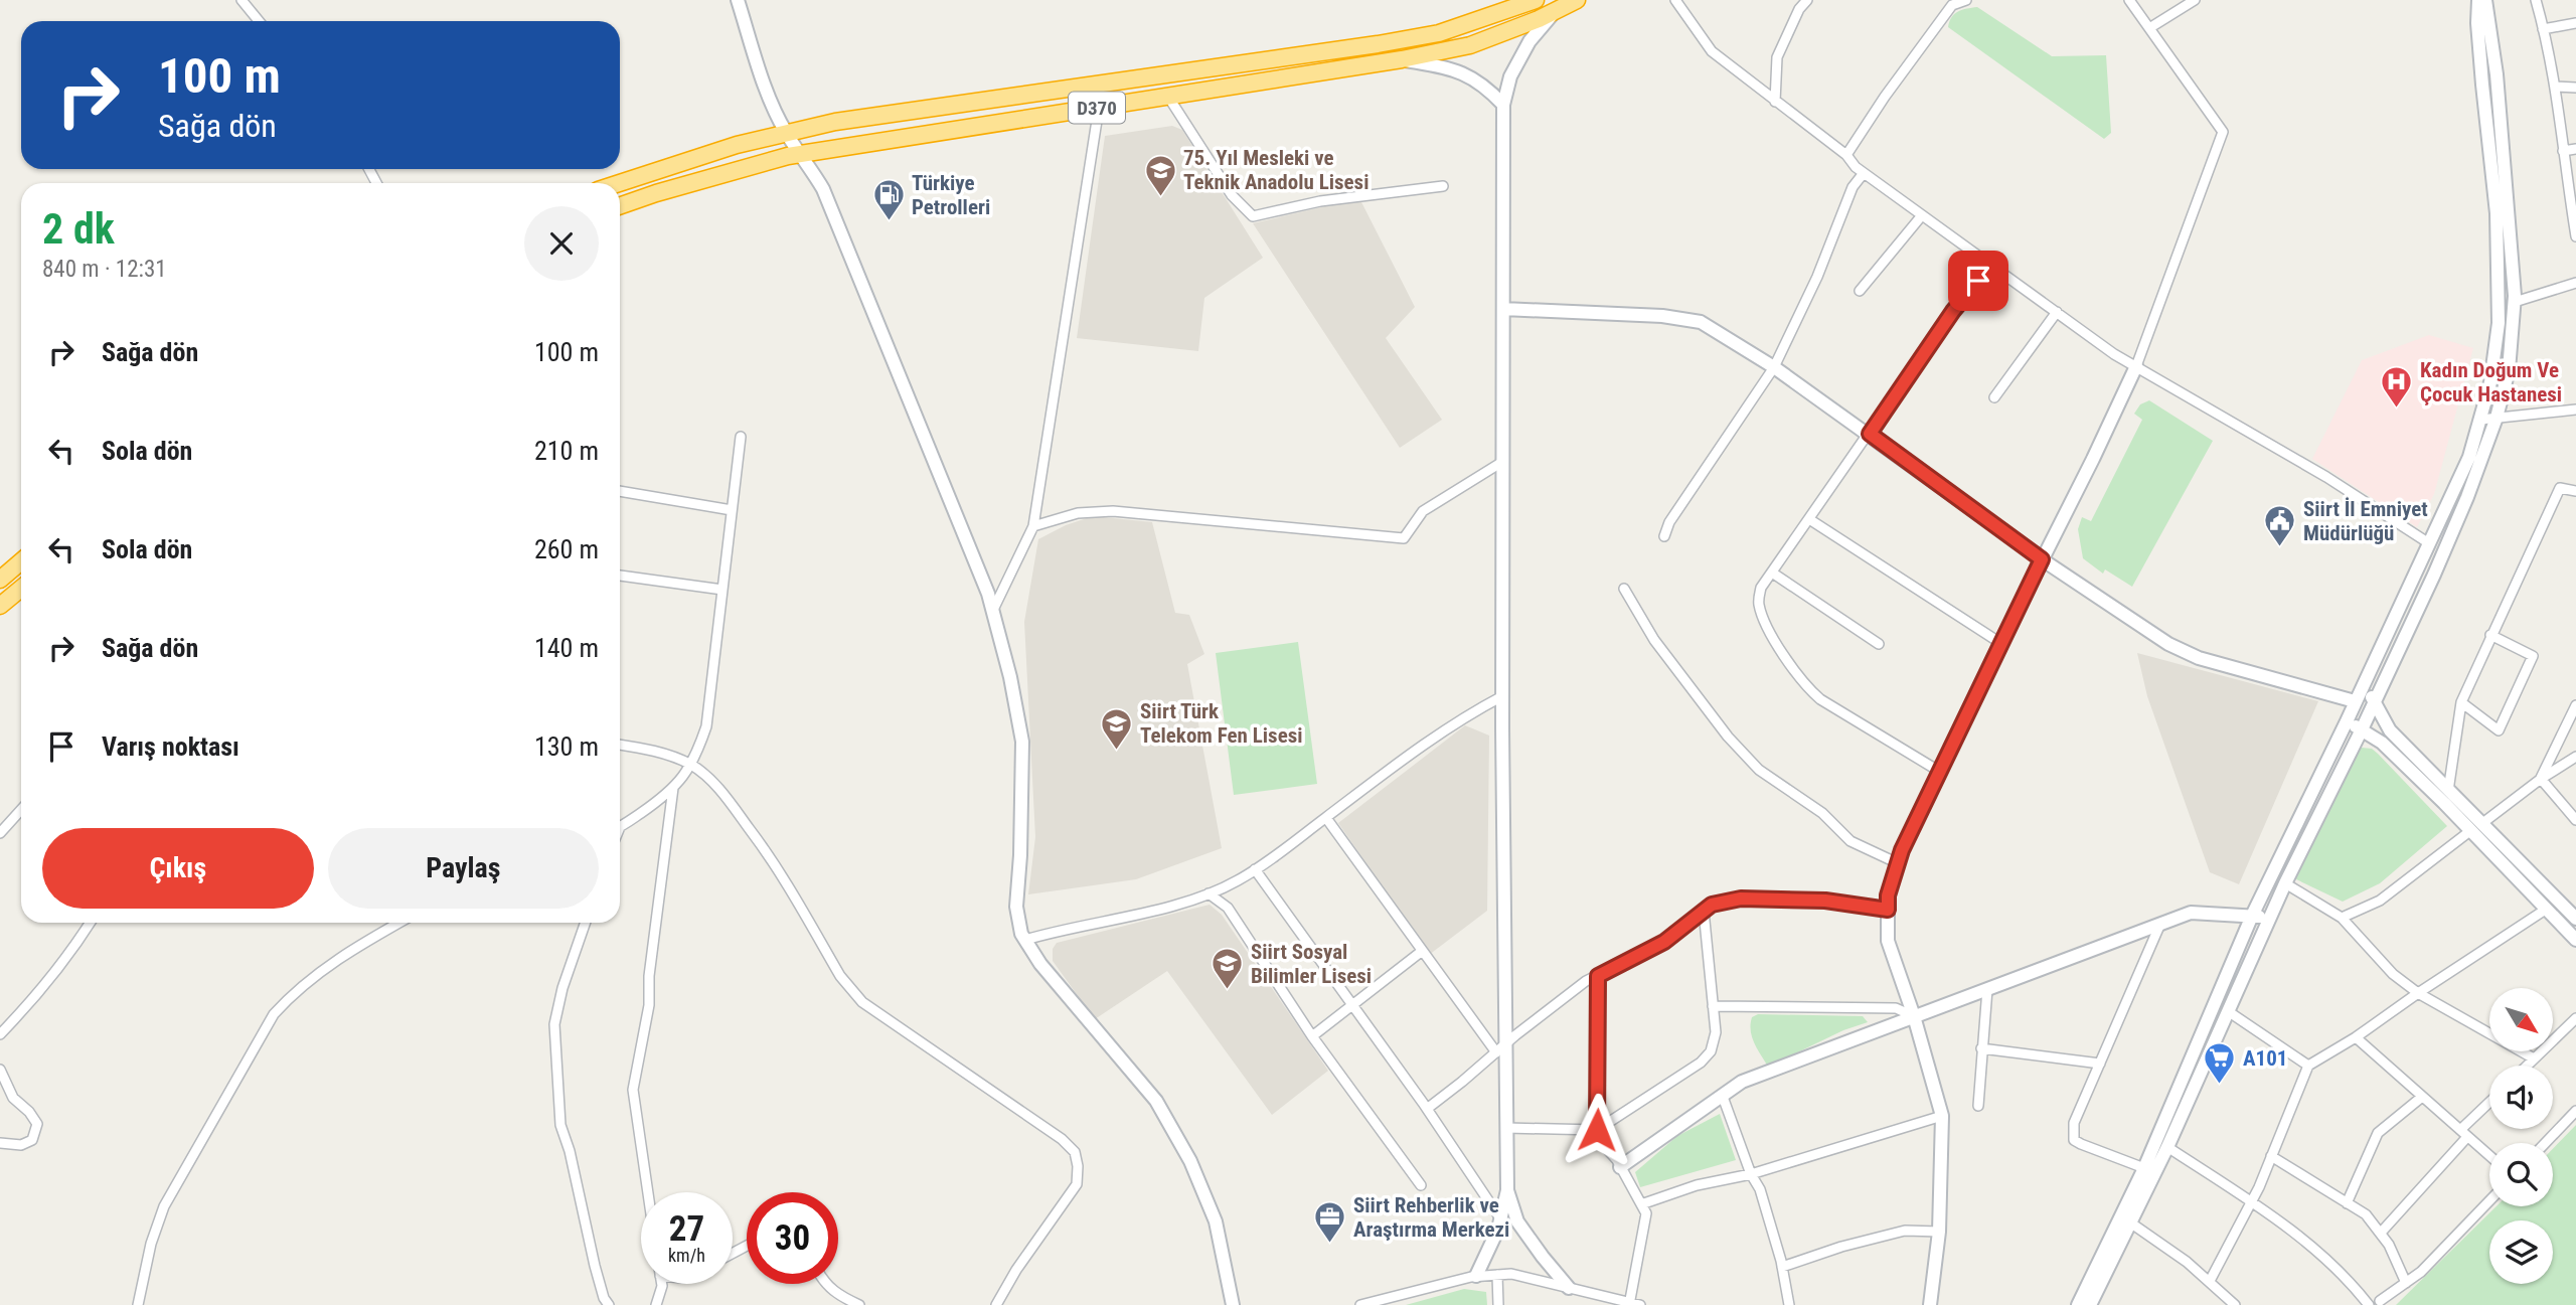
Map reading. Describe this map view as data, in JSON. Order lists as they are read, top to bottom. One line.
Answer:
{"streets":{"highway":["D370"]},"places":{"school or university":["75. Yıl Mesleki ve Teknik Anadolu Lisesi","Siirt Türk Telekom Fen Lisesi","Siirt Sosyal Bilimler Lisesi"],"fuel station":["Türkiye Petrolleri"],"hospital":["Kadın Doğum Ve Çocuk Hastanesi"],"public building":["Siirt İl Emniyet Müdürlüğü"],"supermarket":["A101"],"office":["Siirt Rehberlik ve Araştırma Merkezi"]},"north":"bottom right","page":{"turn":["100 m","Sağa dön"],"heading":["2 dk","840 m · 12:31"],"list":[{"name":"Sağa dön","value":"100 m"},{"name":"Sola dön","value":"210 m"},{"name":"Sola dön","value":"260 m"},{"name":"Sağa dön","value":"140 m"},{"name":"Varış noktası","value":"130 m"}],"buttons":["Çıkış","Paylaş"],"speed":"27 km/h","limit":"30"}}
